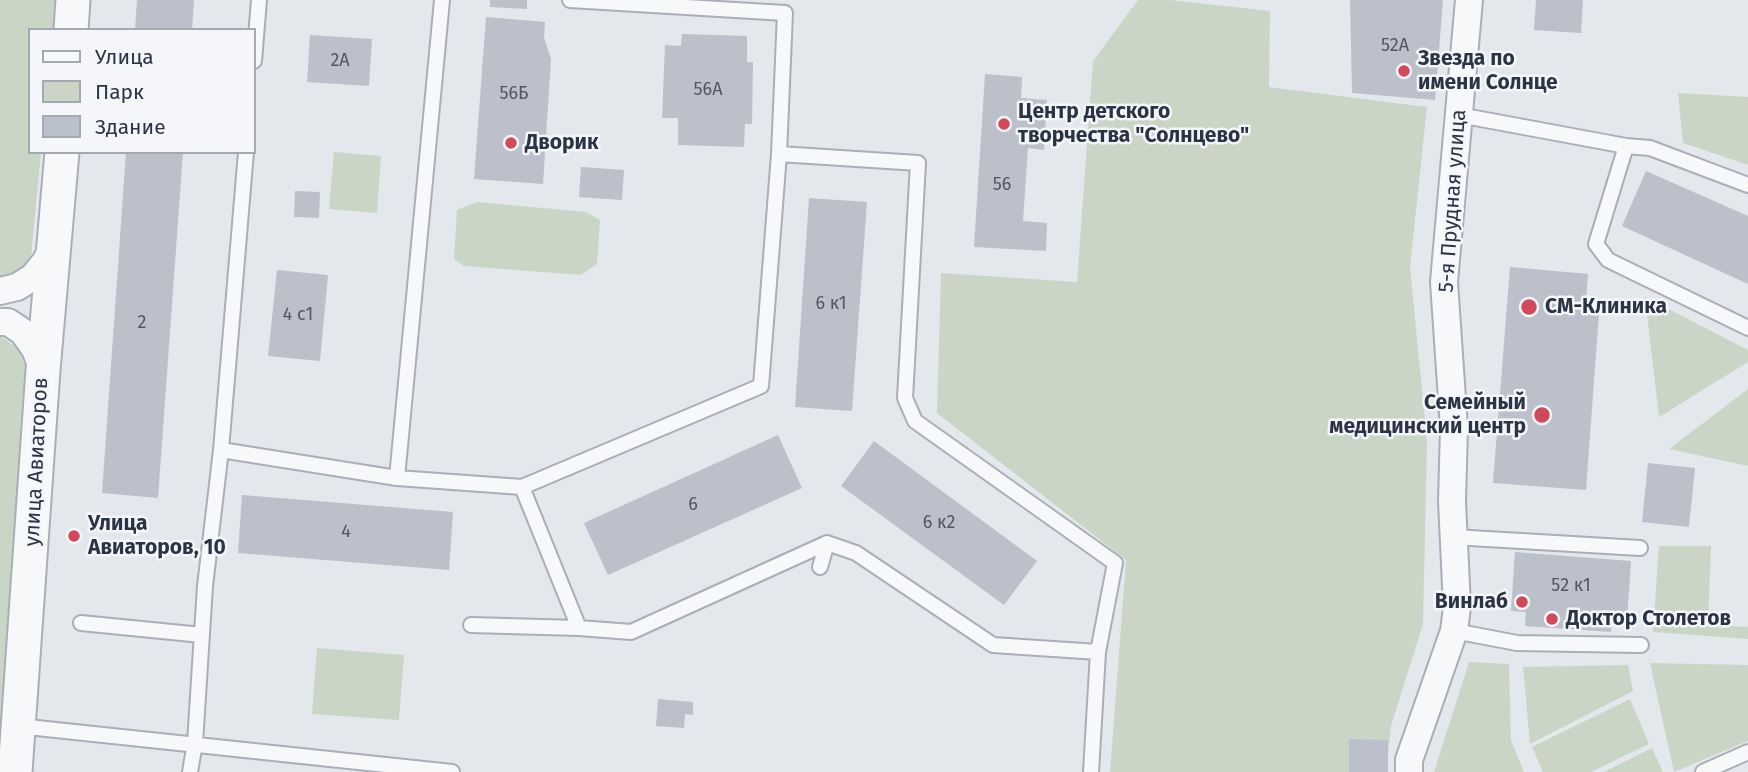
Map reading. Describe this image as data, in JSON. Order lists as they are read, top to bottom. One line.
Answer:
{"streets":{"street":["5-я Прудная улица","улица Авиаторов"]},"places":["Звезда по имени Солнце","Центр детского творчества \"Солнцево\"","Дворик","СМ-Клиника","Семейный медицинский центр","Улица Авиаторов, 10","Винлаб","Доктор Столетов"],"house_numbers":["52А","2А","56А","56Б","56","6 к1","4 с1","2","6","6 к2","4","52 к1"],"legend":["Улица","Парк","Здание"]}
